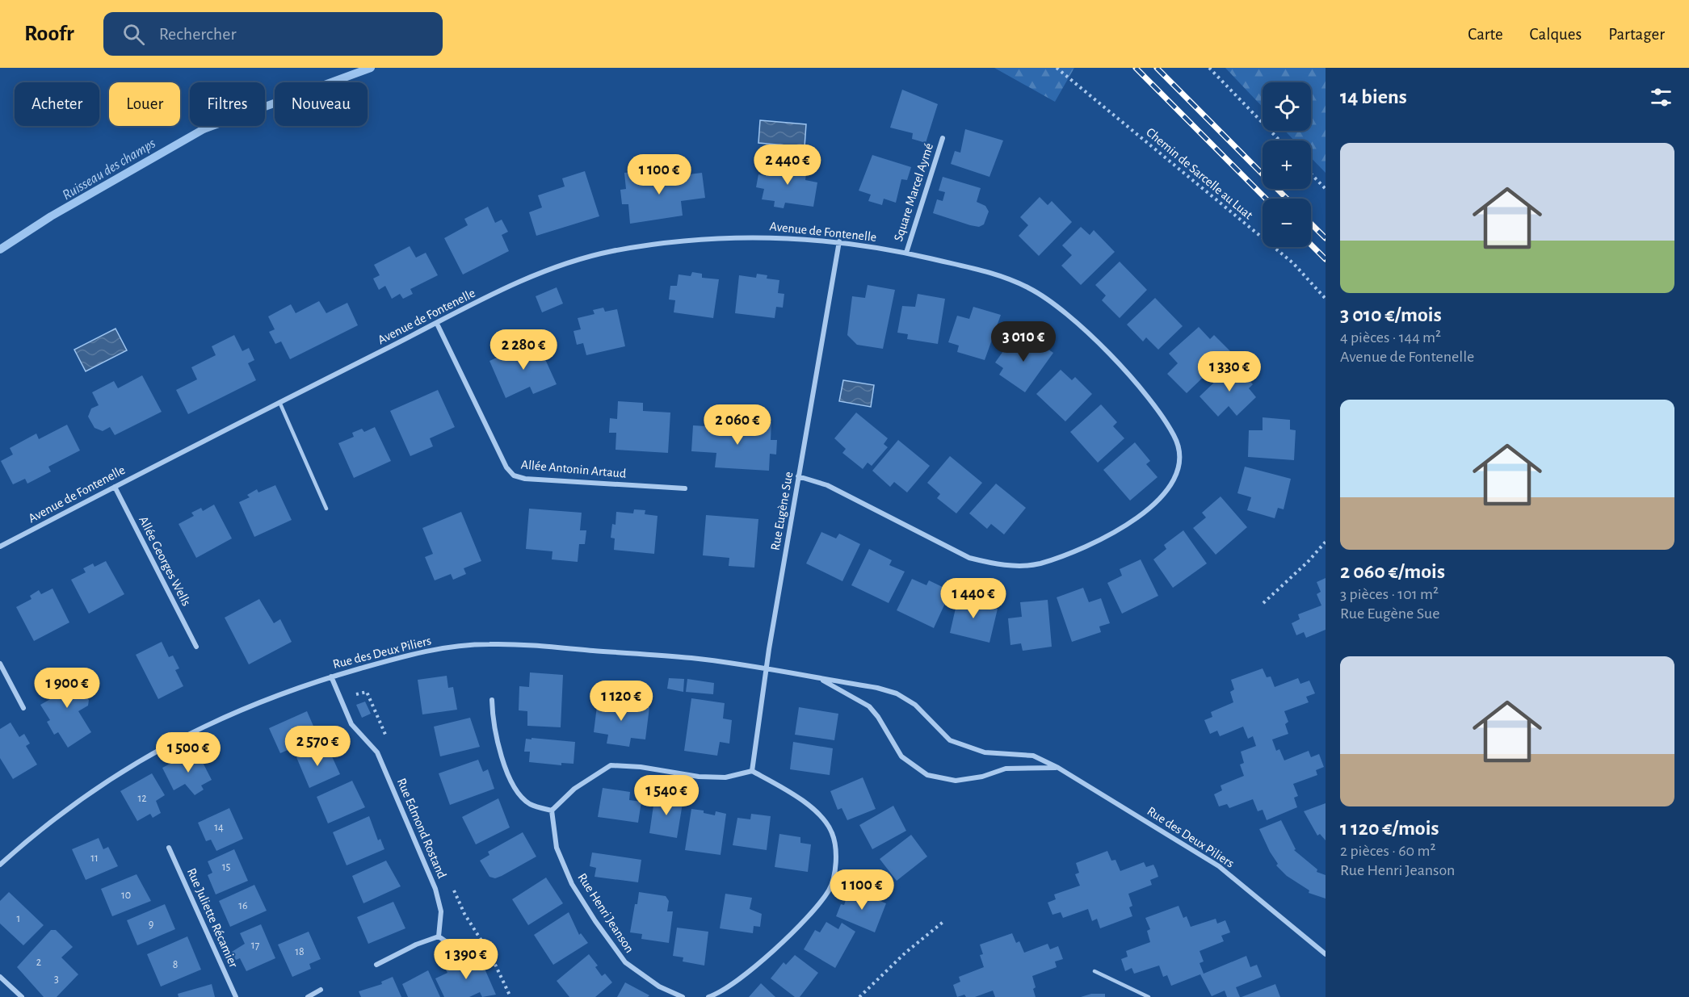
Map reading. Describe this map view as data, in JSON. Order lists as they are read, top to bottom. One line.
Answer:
{"streets":{"street":["Square Marcel Aymé","Avenue de Fontenelle","Allée Antonin Artaud","Rue Eugène Sue","Allée Georges Wells","Rue des Deux Piliers","Rue Edmond Rostand","Rue Henri Jeanson","Rue Juliette Récamier"],"path":["Chemin de Sarcelle au Luat"]},"crossings":[["Square Marcel Aymé","Avenue de Fontenelle"],["Avenue de Fontenelle","Allée Antonin Artaud"],["Avenue de Fontenelle","Rue Eugène Sue"],["Avenue de Fontenelle","Allée Georges Wells"],["Rue Eugène Sue","Rue des Deux Piliers"],["Rue des Deux Piliers","Rue Edmond Rostand"]],"water":["Ruisseau des champs"],"house_numbers":["12","14","11","15","10","16","1","9","17","18","2","8","3"],"page":{"header":"Roofr","search":"Rechercher","nav":["Carte","Calques","Partager"],"heading":"14 biens","map_buttons":["+","−"],"chip":["Acheter","Louer","Filtres","Nouveau"],"list":[{"name":"3 010 €/mois","note":"4 pièces · 144 m² · Avenue de Fontenelle"},{"name":"2 060 €/mois","note":"3 pièces · 101 m² · Rue Eugène Sue"},{"name":"1 120 €/mois","note":"2 pièces · 60 m² · Rue Henri Jeanson"}],"price":["2 440 €","1 100 €","3 010 €","2 280 €","1 330 €","2 060 €","1 440 €","1 900 €","1 120 €","2 570 €","1 500 €","1 540 €","1 100 €","1 390 €"]}}
